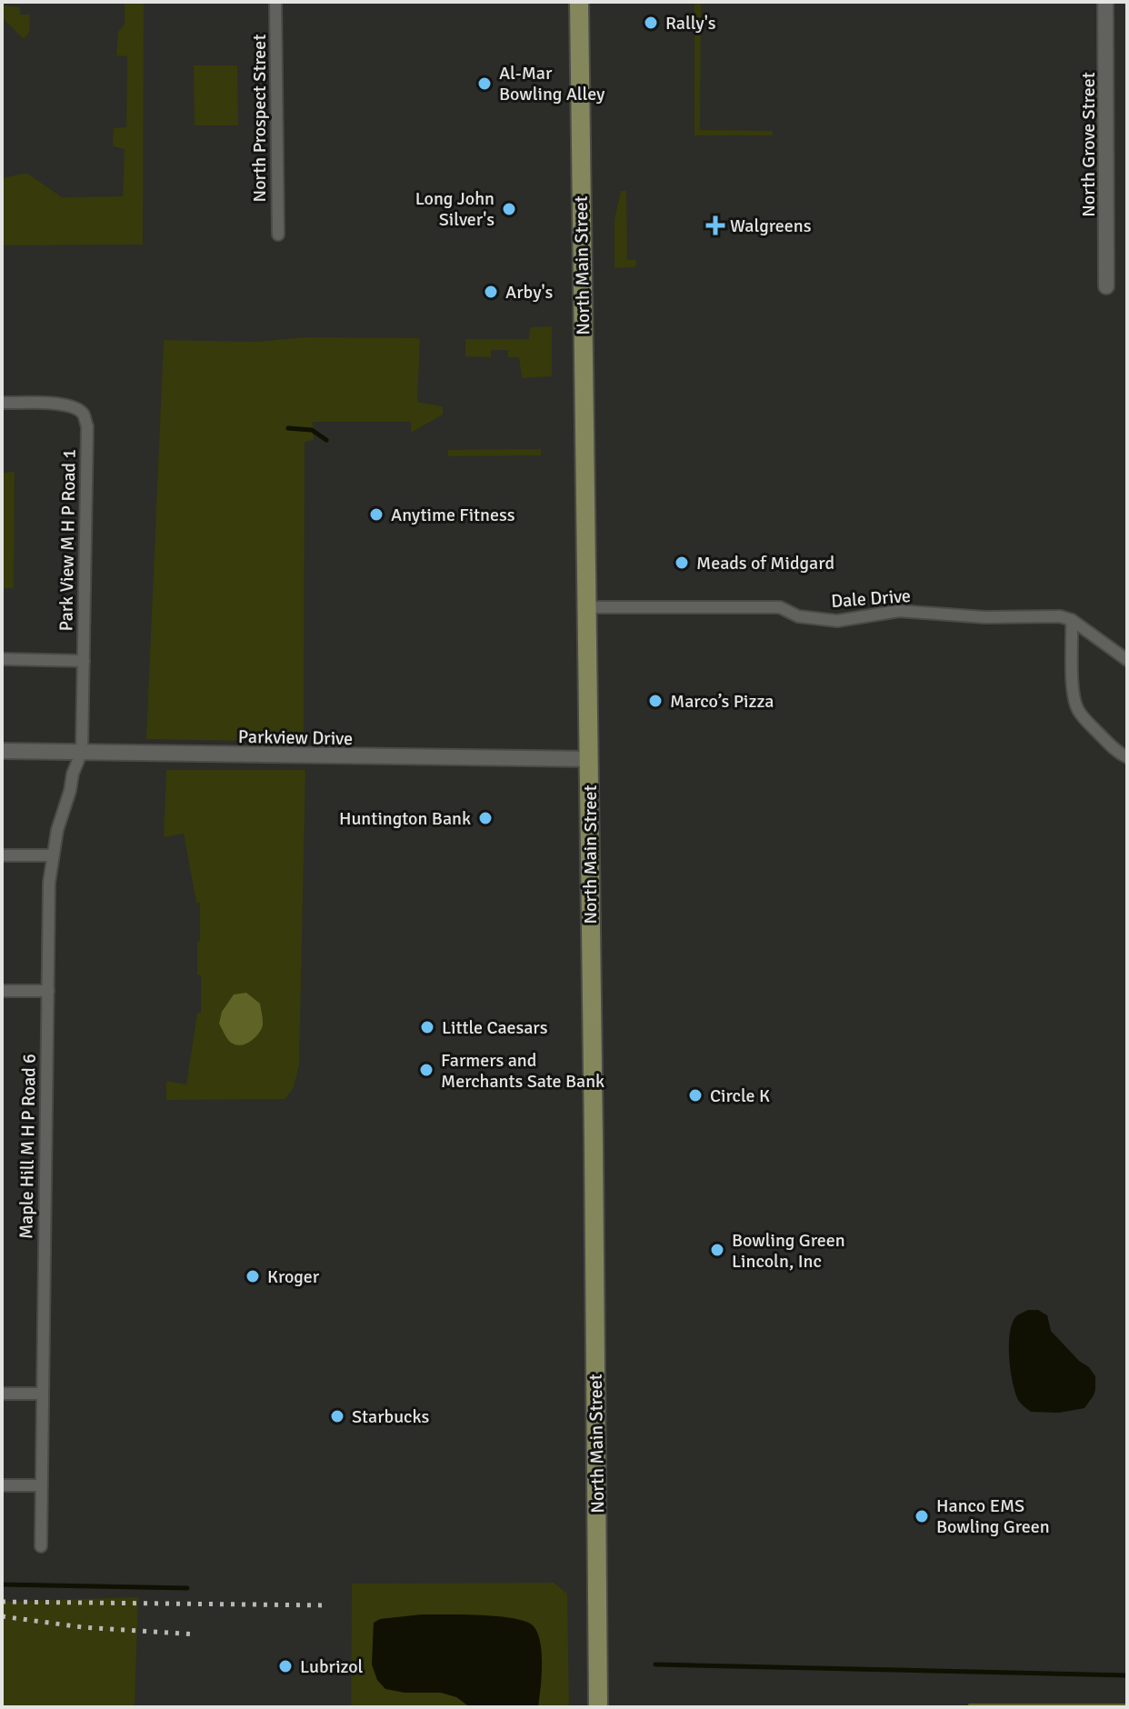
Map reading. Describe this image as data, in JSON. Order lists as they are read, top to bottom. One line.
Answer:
{"streets":{"main road":["North Main Street"],"street":["North Prospect Street","North Grove Street","Park View M H P Road 1","Dale Drive","Parkview Drive","Maple Hill M H P Road 6"]},"crossings":[["North Main Street","Dale Drive"],["North Main Street","Parkview Drive"],["Park View M H P Road 1","Parkview Drive"],["Park View M H P Road 1","Maple Hill M H P Road 6"],["Parkview Drive","Maple Hill M H P Road 6"]],"places":{"other":["Rally's","Al-Mar Bowling Alley","Long John Silver's","Arby's","Anytime Fitness","Meads of Midgard","Marco’s Pizza","Huntington Bank","Little Caesars","Farmers and Merchants Sate Bank","Circle K","Bowling Green Lincoln, Inc","Kroger","Starbucks","Hanco EMS Bowling Green","Lubrizol"],"health":["Walgreens"]}}
